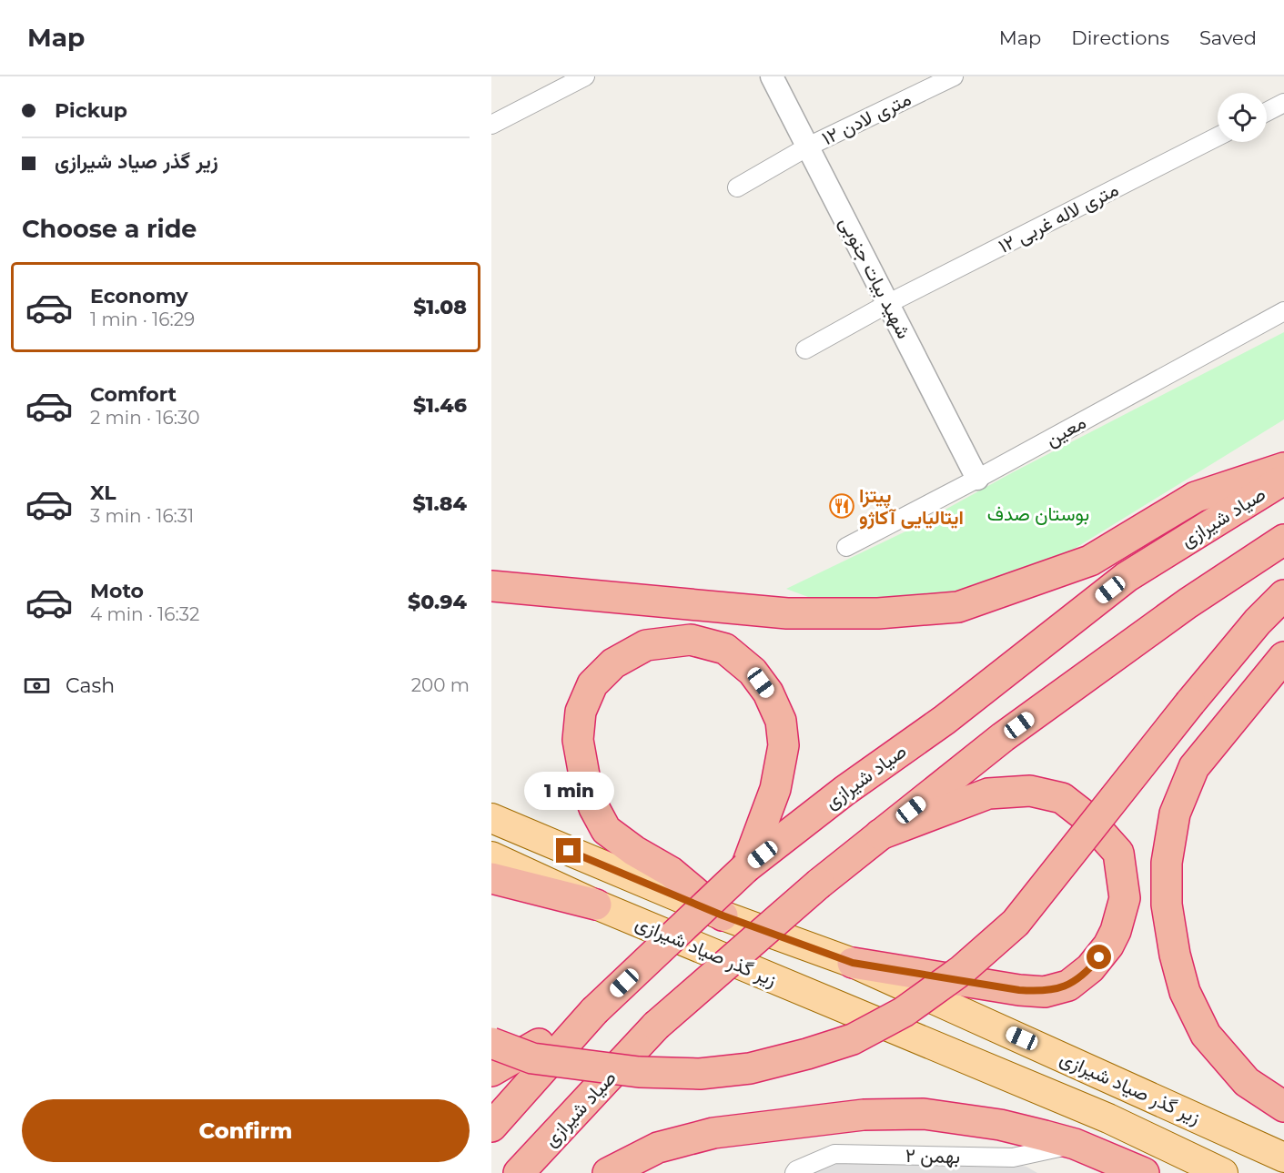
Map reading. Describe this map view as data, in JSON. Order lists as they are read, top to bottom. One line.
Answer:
{"streets":{"highway":["صیاد شیرازی"],"main road":["زیر گذر صیاد شیرازی"],"street":["۱۲ متری لادن","۱۲ متری لاله غربی","شهید بیات جنوبی","معین","بهمن ۲"]},"crossings":[["۱۲ متری لادن","شهید بیات جنوبی"],["۱۲ متری لاله غربی","شهید بیات جنوبی"],["شهید بیات جنوبی","معین"]],"parks":["بوستان صدف"],"places":{"restaurant":["پیتزا ایتالیایی آکاژو"]},"page":{"header":"Map","nav":["Map","Directions","Saved"],"banner":["Pickup","زیر گذر صیاد شیرازی"],"heading":"Choose a ride","list":[{"name":"Economy","note":"1 min · 16:29","value":"$1.08"},{"name":"Comfort","note":"2 min · 16:30","value":"$1.46"},{"name":"XL","note":"3 min · 16:31","value":"$1.84"},{"name":"Moto","note":"4 min · 16:32","value":"$0.94"}],"pay":["Cash","200 m"],"bubble":"1 min","buttons":"Confirm"}}
